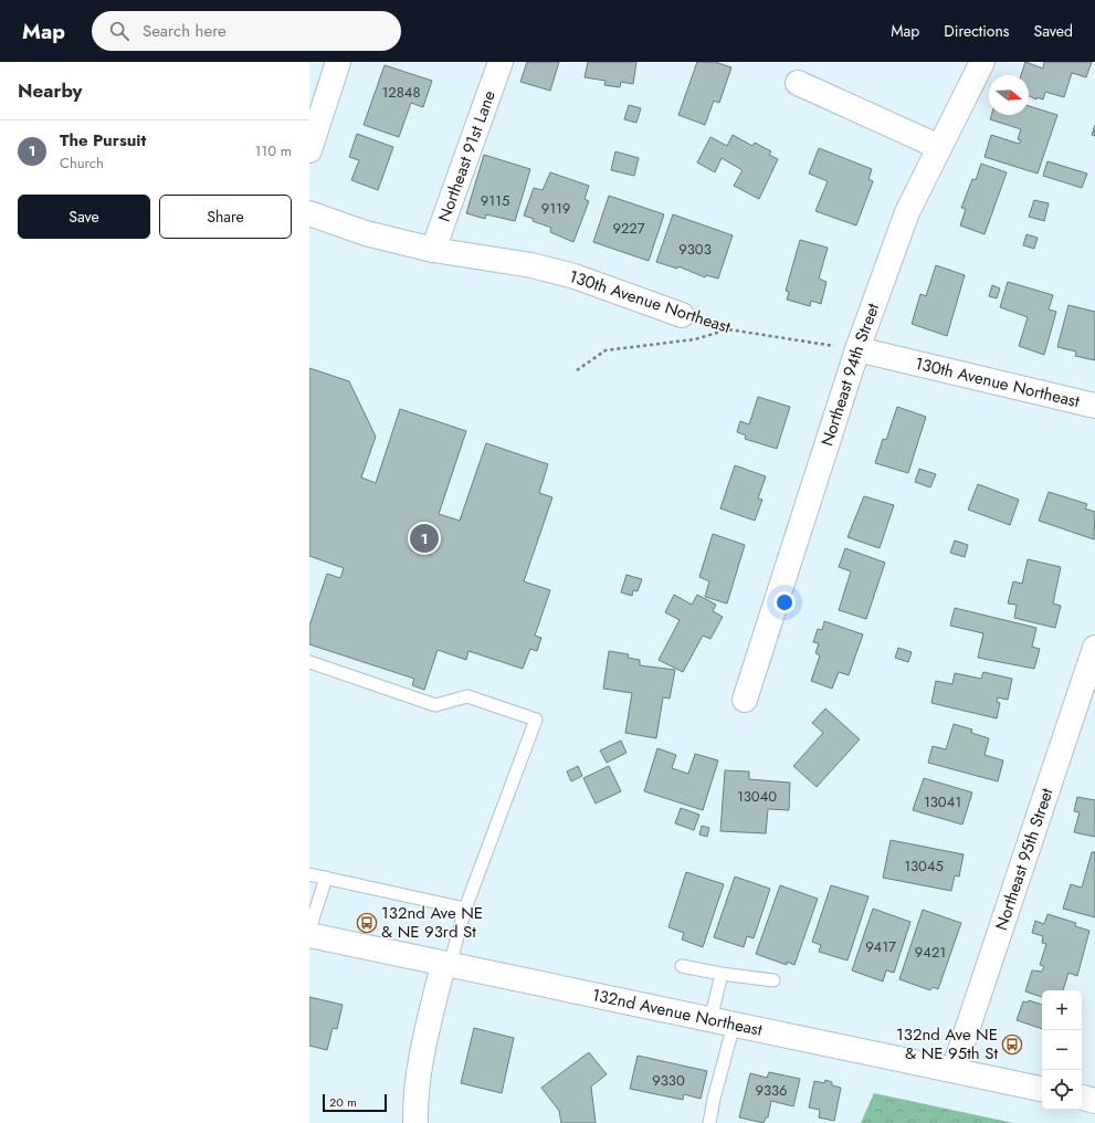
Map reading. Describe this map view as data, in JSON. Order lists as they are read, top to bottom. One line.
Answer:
{"streets":{"street":["Northeast 91st Lane","130th Avenue Northeast","Northeast 94th Street","Northeast 95th Street","132nd Avenue Northeast"]},"crossings":[["Northeast 91st Lane","130th Avenue Northeast"],["130th Avenue Northeast","Northeast 94th Street"],["Northeast 95th Street","132nd Avenue Northeast"]],"places":{"bus stop":["132nd Ave NE & NE 93rd St","132nd Ave NE & NE 95th St"]},"house_numbers":["12848","9115","9119","9227","9303","13040","13041","13045","9417","9421","9330","9336"],"scale_bar":"20 m","north":"right","page":{"header":"Map","search":"Search here","nav":["Map","Directions","Saved"],"heading":"Nearby","list":[{"mark":"1","name":"The Pursuit","note":"Church","value":"110 m"}],"buttons":["Save","Share"],"pins":"1","map_buttons":["+","−"],"scale":"20 m"}}
